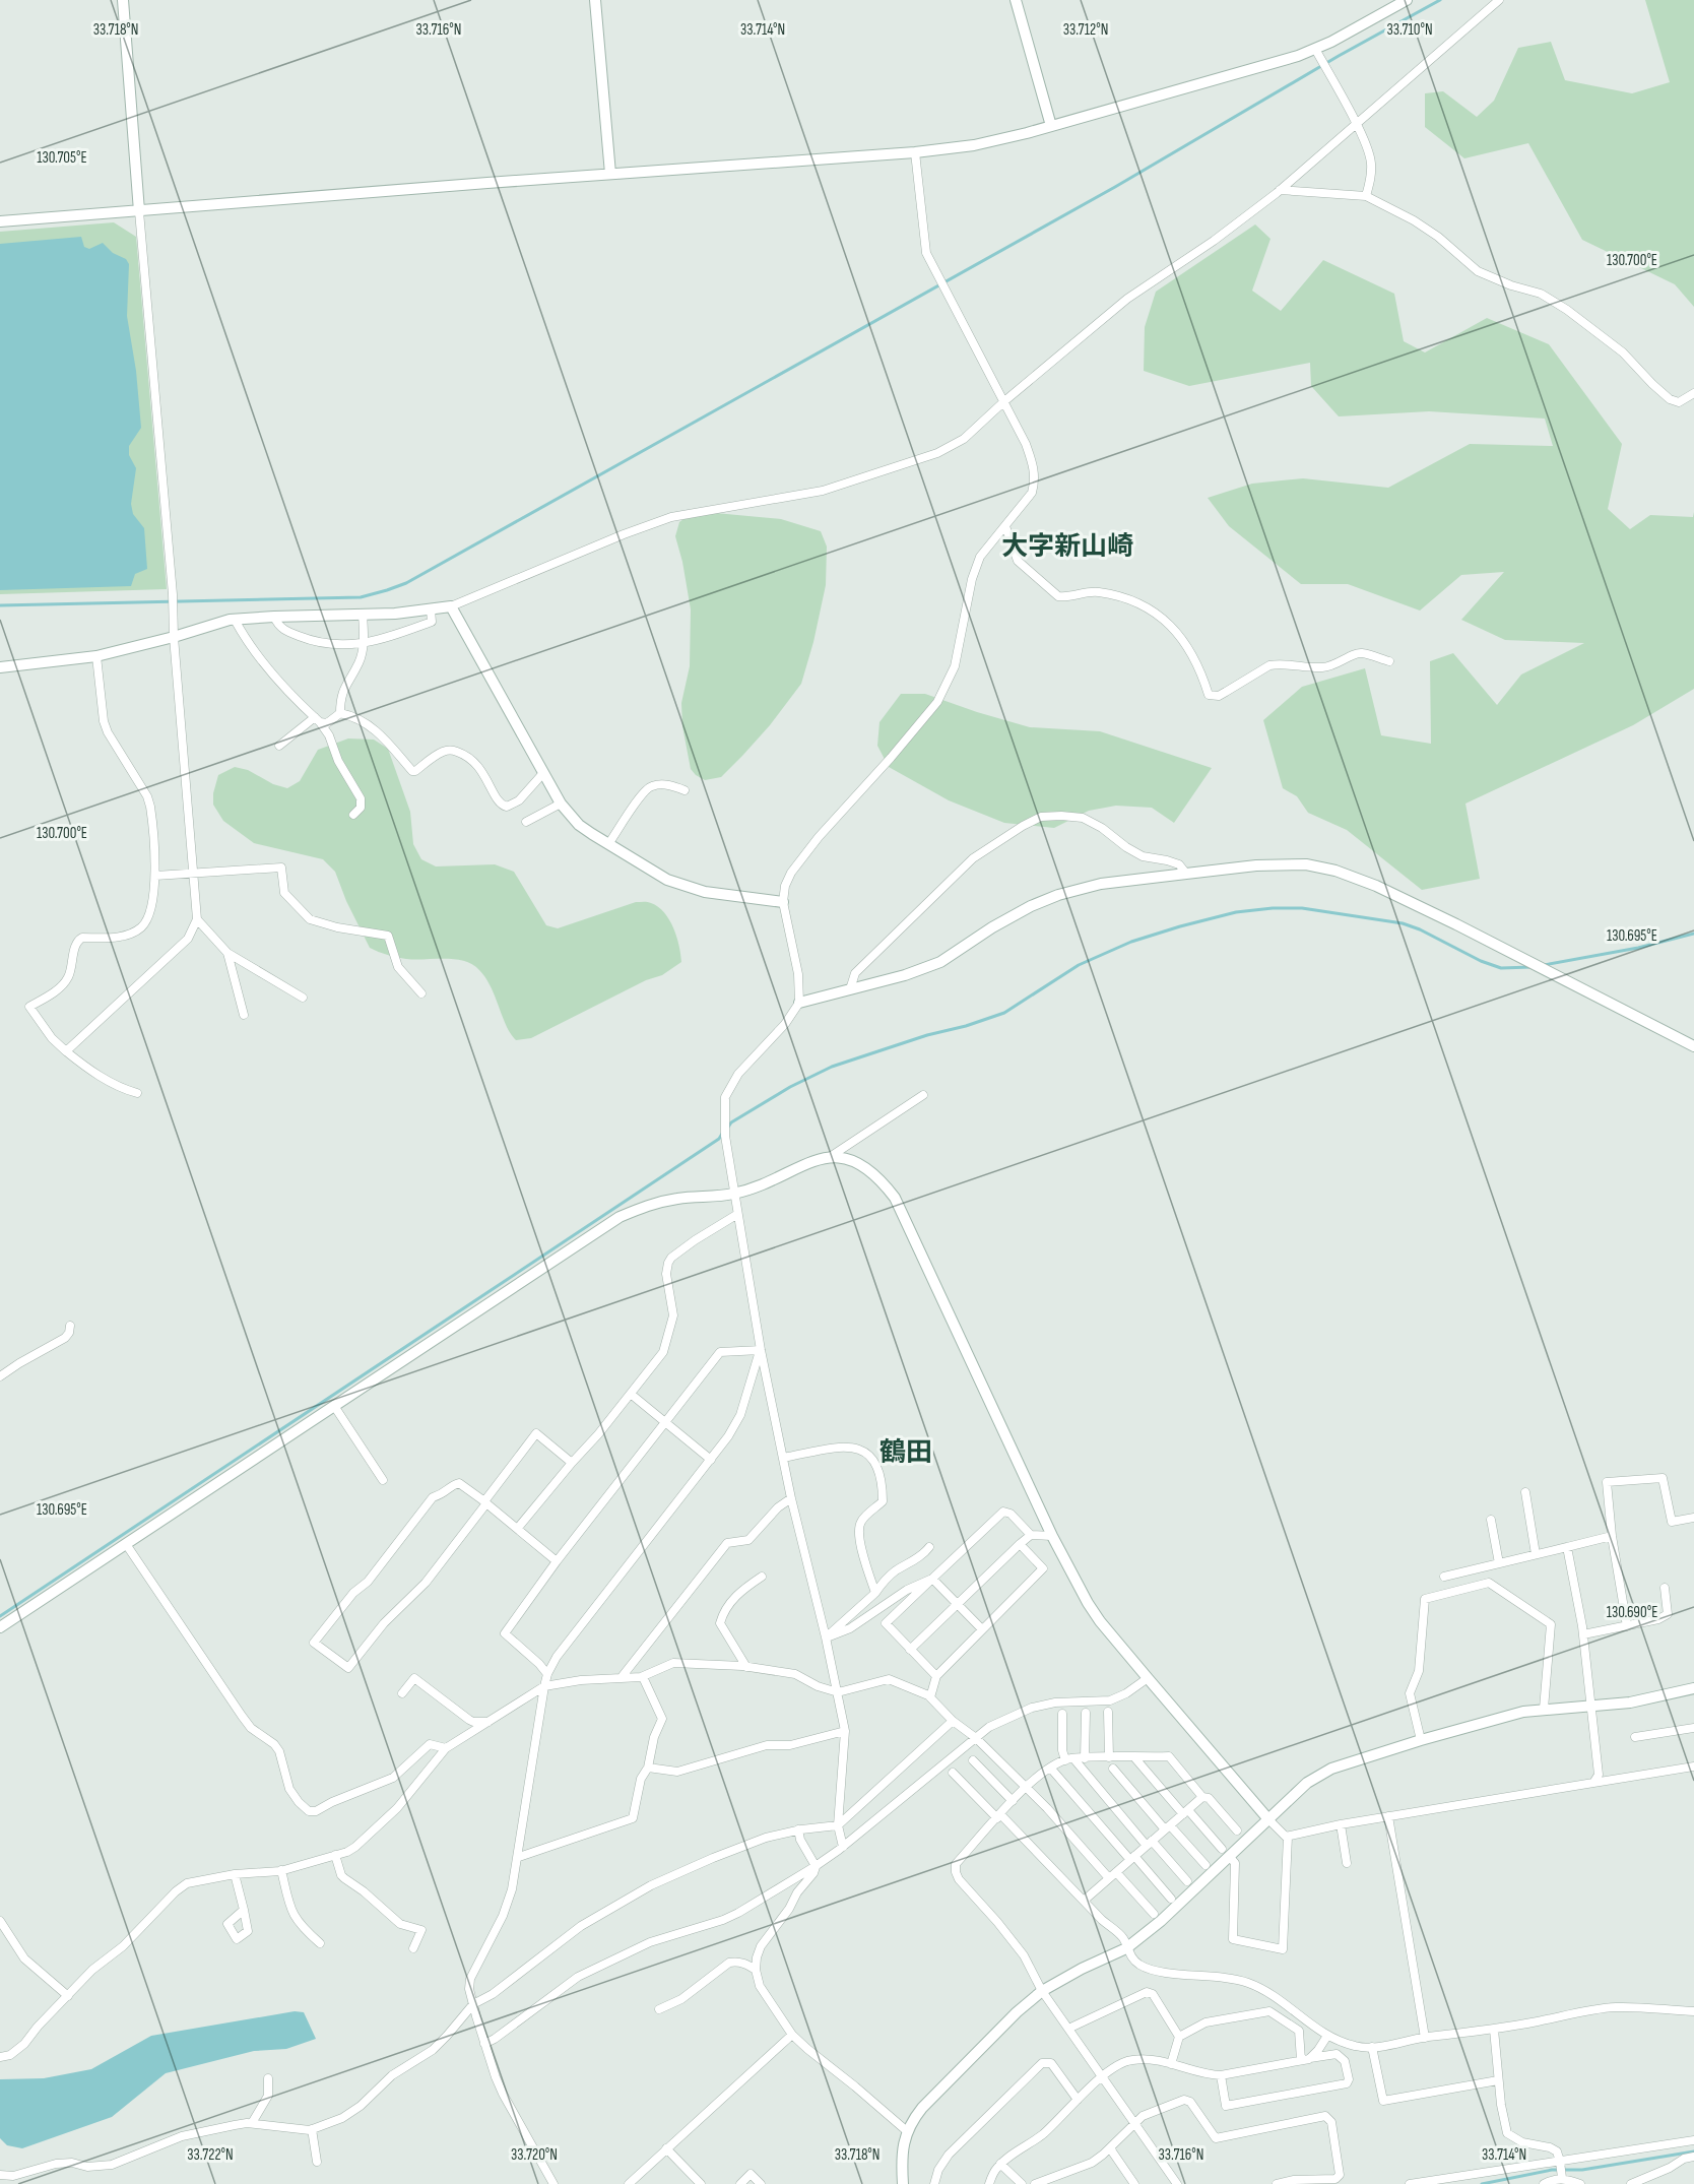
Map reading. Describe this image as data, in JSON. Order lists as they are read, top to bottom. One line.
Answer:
{"districts":["大字新山崎","鶴田"],"coordinates":["33.718°N","33.716°N","33.714°N","33.712°N","33.710°N","130.705°E","130.700°E","130.695°E","130.690°E","33.722°N","33.720°N"]}
